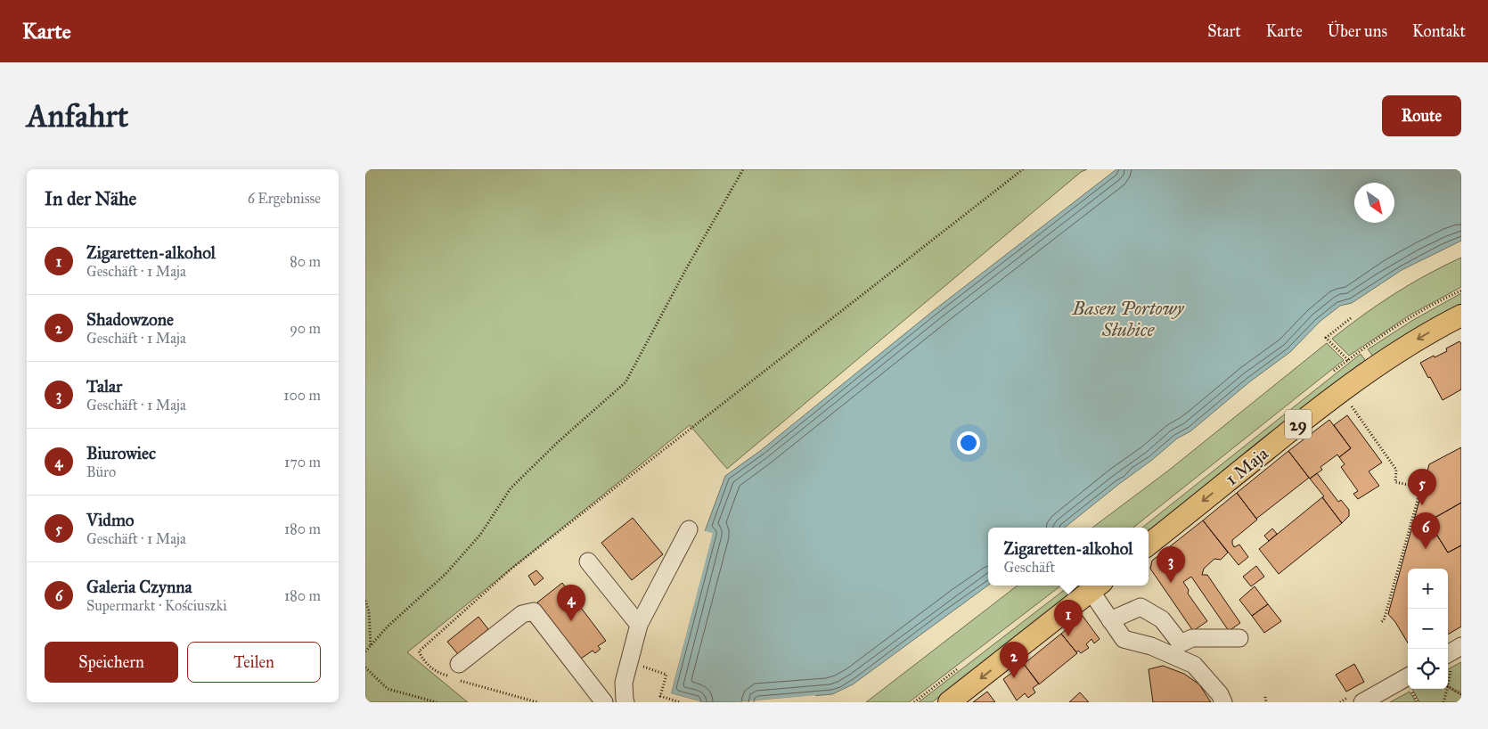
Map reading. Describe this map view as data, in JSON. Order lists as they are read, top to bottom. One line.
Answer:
{"streets":{"main road":["29","1 Maja"]},"one_way":["1 Maja"],"water":["Basen Portowy Słubice"],"north":"bottom right","page":{"header":"Karte","nav":["Start","Karte","Über uns","Kontakt"],"buttons":["Route",["Speichern","Teilen"]],"title":"Anfahrt","heading":["In der Nähe","6 Ergebnisse"],"list":[{"mark":"1","name":"Zigaretten-alkohol","note":"Geschäft · 1 Maja","value":"80 m"},{"mark":"2","name":"Shadowzone","note":"Geschäft · 1 Maja","value":"90 m"},{"mark":"3","name":"Talar","note":"Geschäft · 1 Maja","value":"100 m"},{"mark":"4","name":"Biurowiec","note":"Büro","value":"170 m"},{"mark":"5","name":"Vidmo","note":"Geschäft · 1 Maja","value":"180 m"},{"mark":"6","name":"Galeria Czynna","note":"Supermarkt · Kościuszki","value":"180 m"}],"pins":["5","6","3","4","1","2"],"popup":["Zigaretten-alkohol","Geschäft"],"map_buttons":["+","−"]}}
